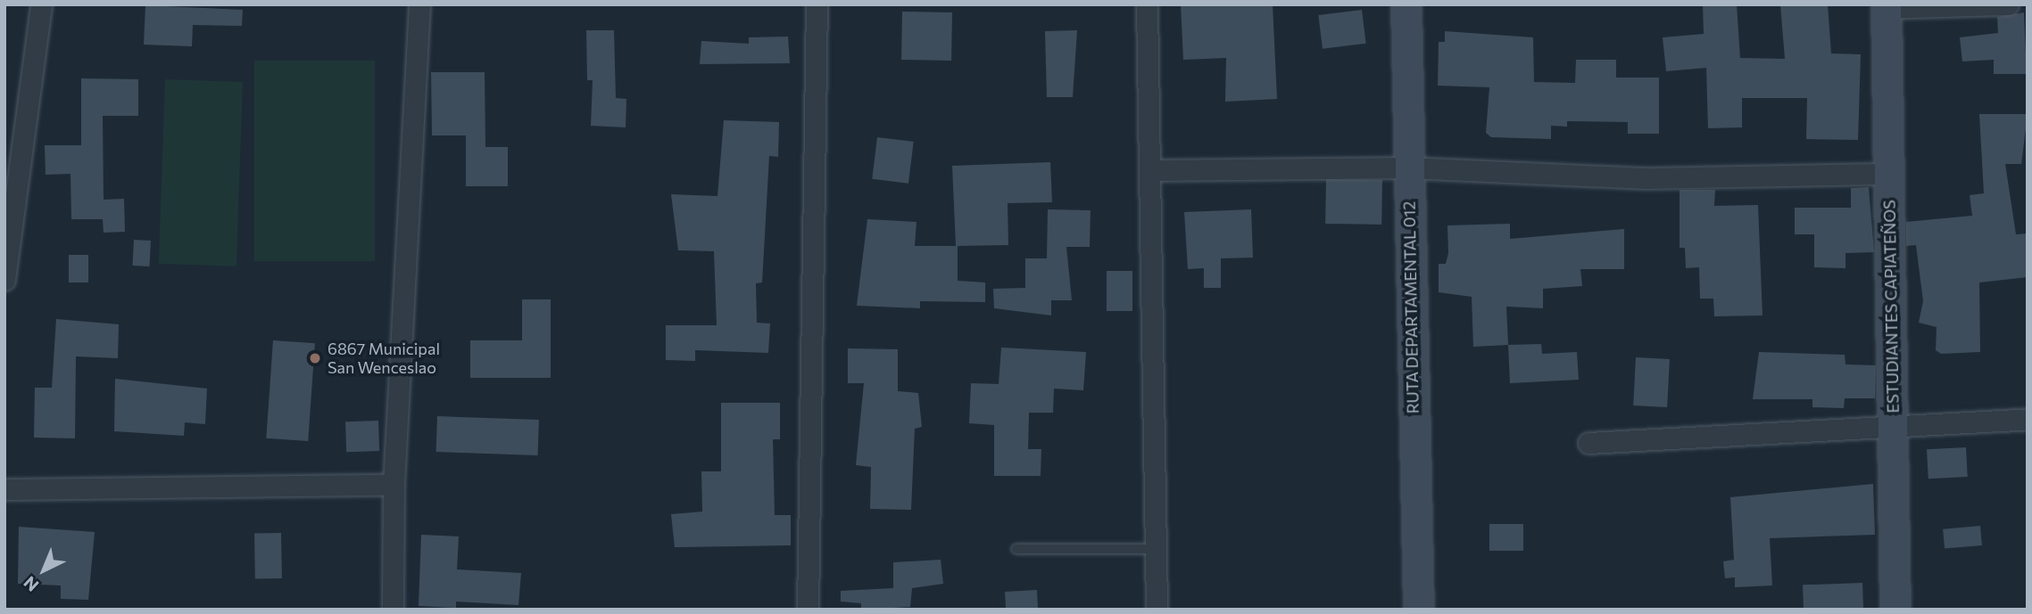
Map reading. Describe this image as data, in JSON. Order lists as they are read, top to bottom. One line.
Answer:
{"streets":{"street":["ESTUDIANTES CAPIATEÑOS","RUTA DEPARTAMENTAL 012"]},"places":["6867 Municipal San Wenceslao"],"north":"bottom left"}
